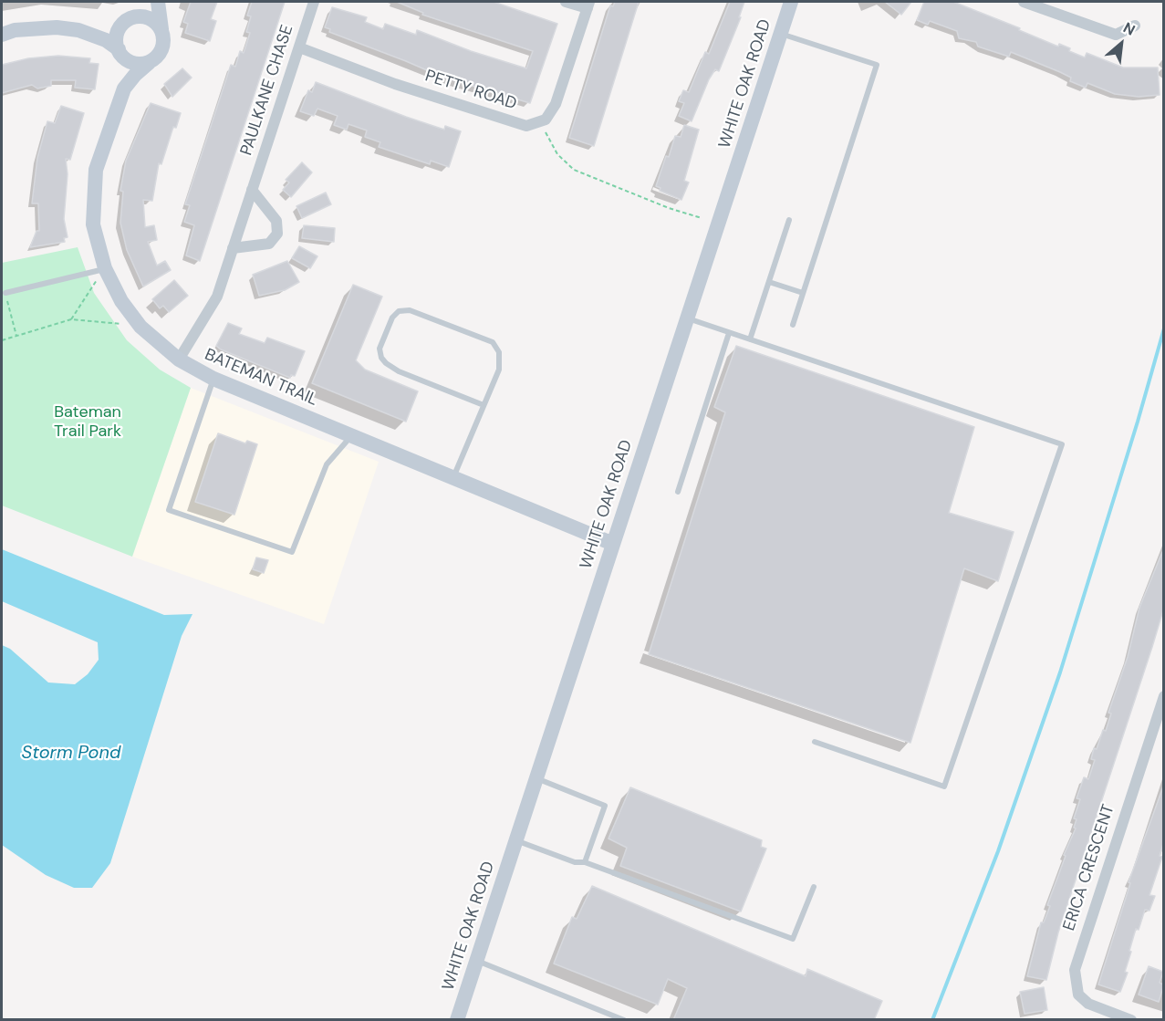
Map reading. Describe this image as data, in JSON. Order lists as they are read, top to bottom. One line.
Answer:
{"streets":{"street":["WHITE OAK ROAD","PAULKANE CHASE","PETTY ROAD","BATEMAN TRAIL","ERICA CRESCENT"]},"crossings":[["WHITE OAK ROAD","BATEMAN TRAIL"],["PAULKANE CHASE","PETTY ROAD"],["PAULKANE CHASE","BATEMAN TRAIL"]],"water":["Storm Pond"],"parks":["Bateman Trail Park"],"north":"top right"}
